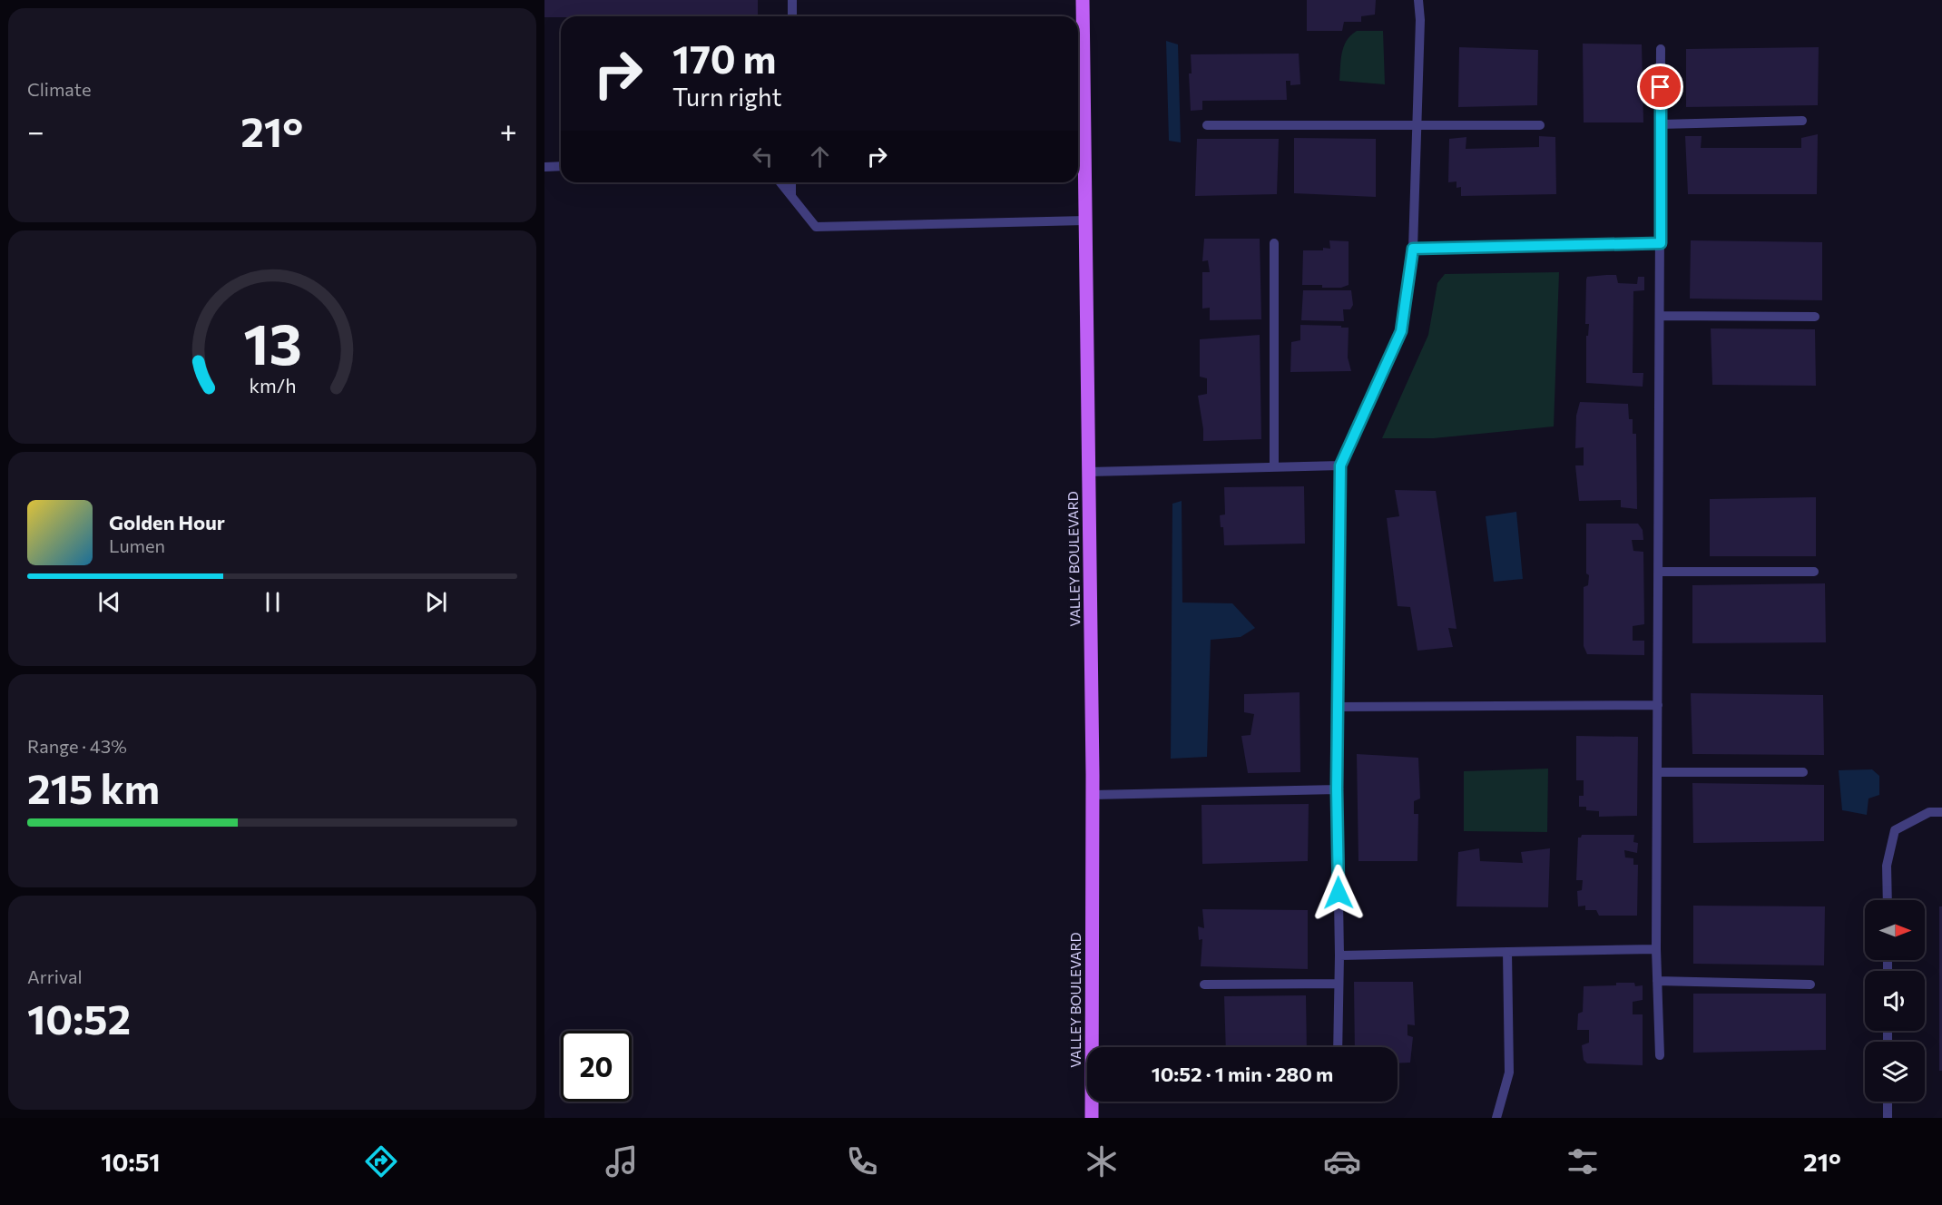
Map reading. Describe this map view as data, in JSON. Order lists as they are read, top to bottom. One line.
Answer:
{"streets":{"main road":["VALLEY BOULEVARD"]},"north":"right","page":{"tile":["Climate",["Range · 43%","215 km"],["Arrival","10:52"]],"turn":["170 m","Turn right"],"heat":["−","21°","+"],"song":["Golden Hour","Lumen"],"limit":"20","trip":"10:52 · 1 min · 280 m","tabs":["10:51","21°"],"gauge":["13","km/h"]}}
